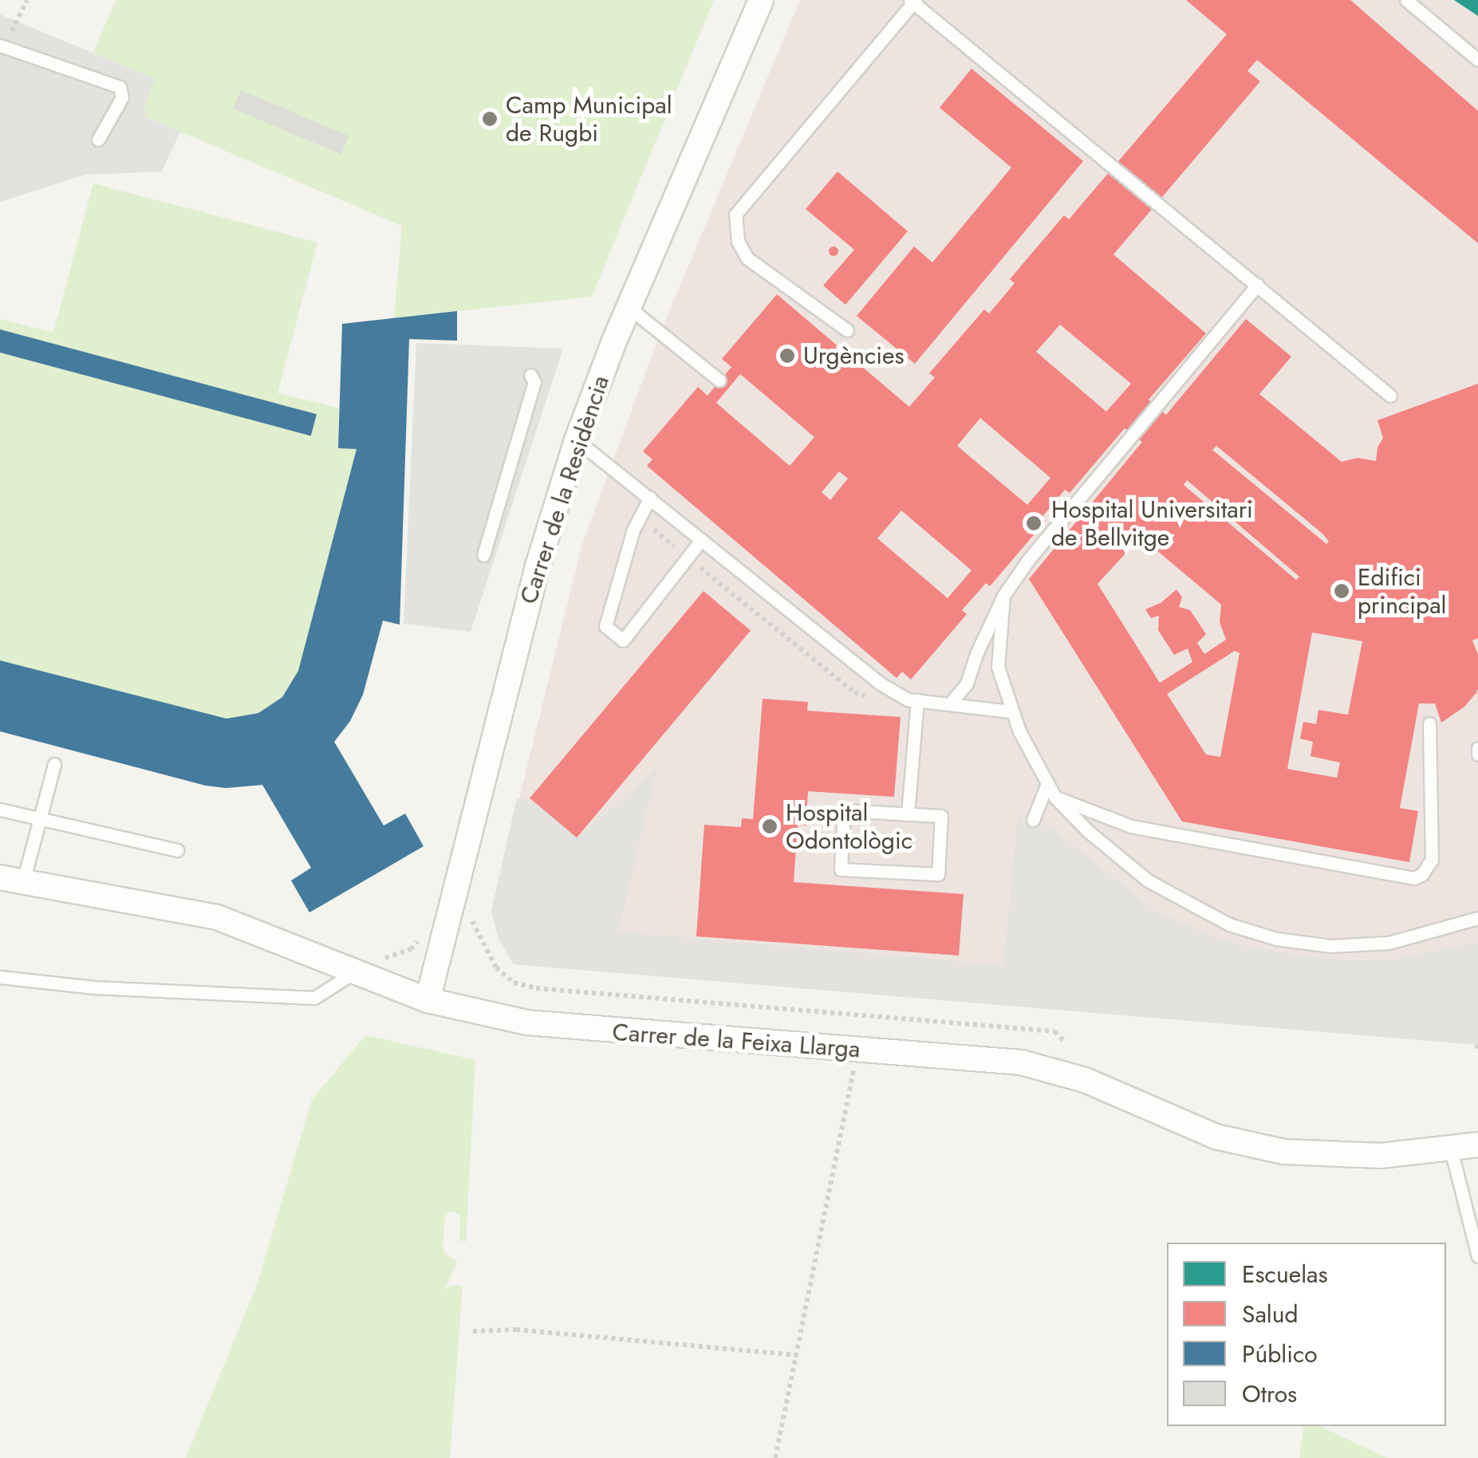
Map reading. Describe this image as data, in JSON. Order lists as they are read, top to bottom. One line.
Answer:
{"streets":{"street":["Carrer de la Residència","Carrer de la Feixa Llarga"]},"crossings":[["Carrer de la Residència","Carrer de la Feixa Llarga"]],"places":["Camp Municipal de Rugbi","Urgències","Hospital Universitari de Bellvitge","Edifici principal","Hospital Odontològic"],"legend":["Escuelas","Salud","Público","Otros"]}
